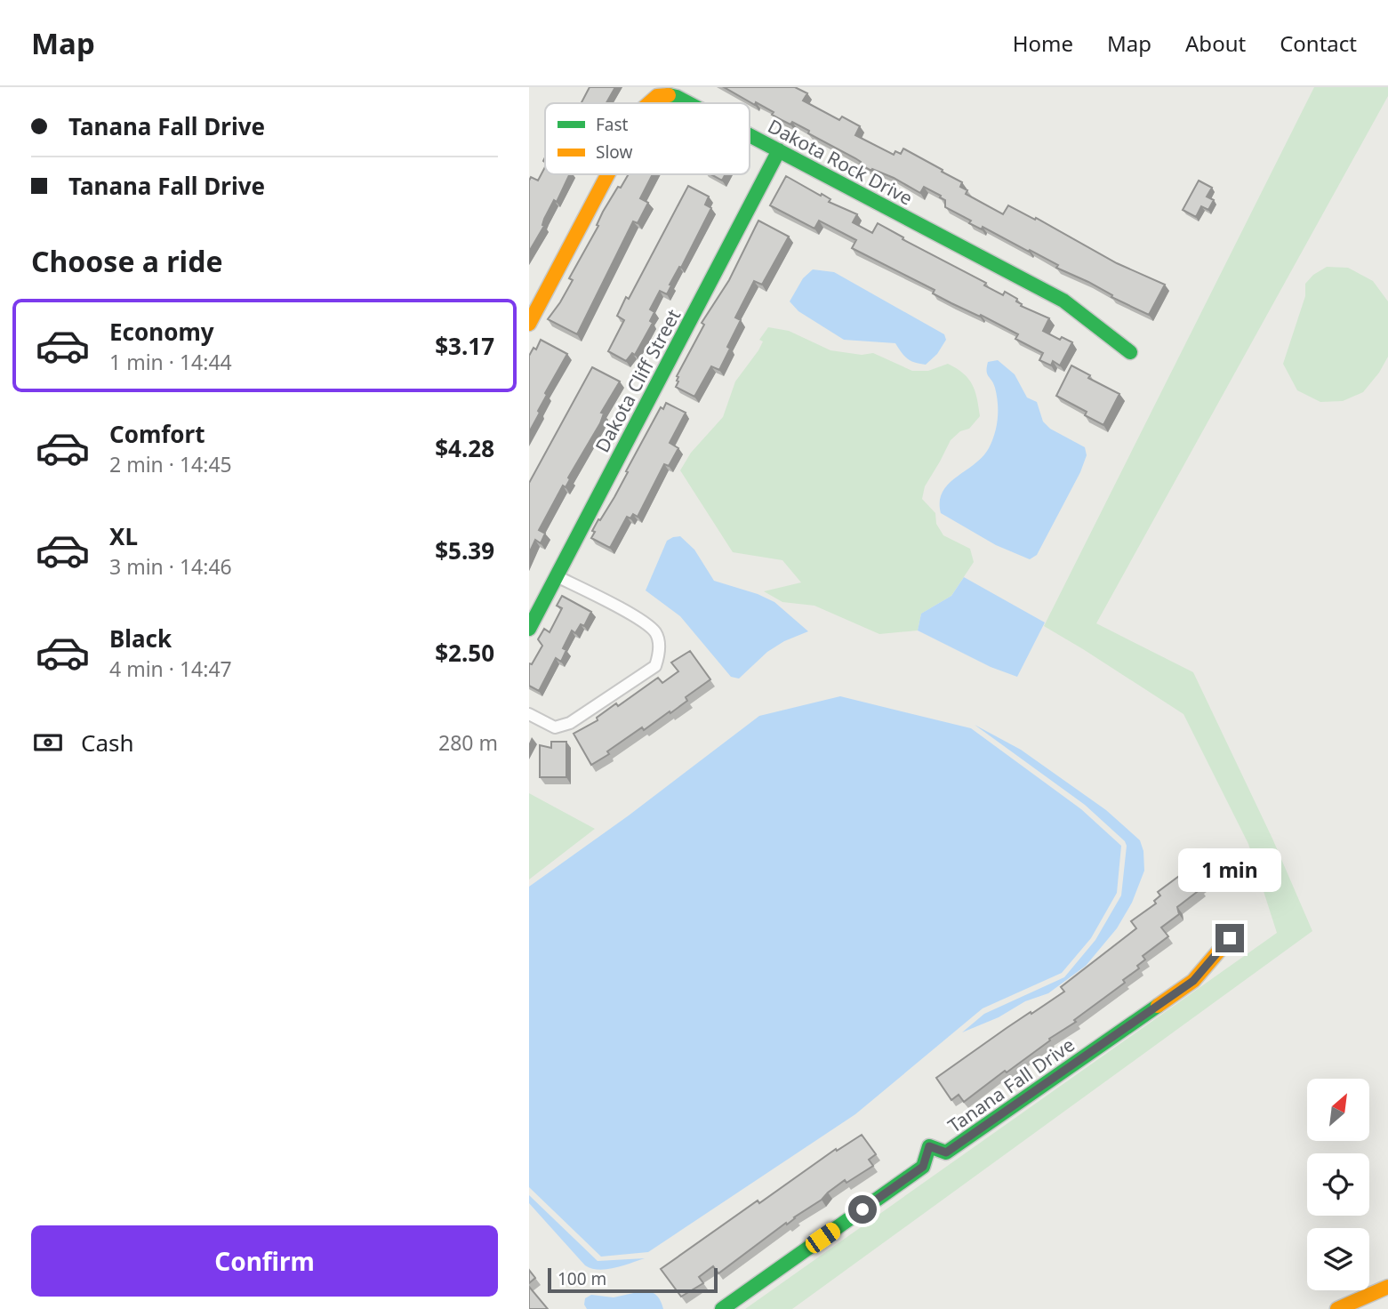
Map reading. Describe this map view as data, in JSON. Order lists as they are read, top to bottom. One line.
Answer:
{"streets":{"main road":["Dakota Rock Drive","Dakota Cliff Street","Tanana Fall Drive"]},"crossings":[["Dakota Rock Drive","Dakota Cliff Street"]],"legend":["Fast","Slow"],"scale_bar":"100 m","north":"top right","page":{"header":"Map","nav":["Home","Map","About","Contact"],"banner":["Tanana Fall Drive","Tanana Fall Drive"],"heading":"Choose a ride","list":[{"name":"Economy","note":"1 min · 14:44","value":"$3.17"},{"name":"Comfort","note":"2 min · 14:45","value":"$4.28"},{"name":"XL","note":"3 min · 14:46","value":"$5.39"},{"name":"Black","note":"4 min · 14:47","value":"$2.50"}],"pay":["Cash","280 m"],"bubble":"1 min","buttons":"Confirm","scale":"100 m"}}
